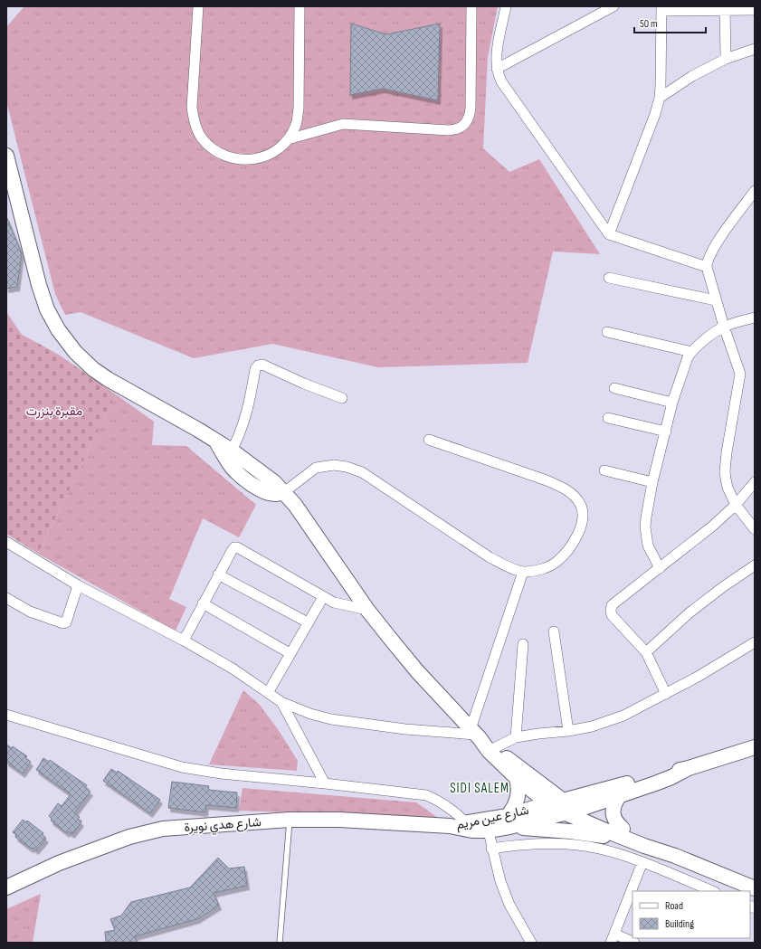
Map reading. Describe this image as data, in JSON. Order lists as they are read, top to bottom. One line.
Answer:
{"streets":{"street":["شارع عين مريم","شارع هدي نويرة"]},"crossings":[["شارع عين مريم","شارع هدي نويرة"]],"districts":["SIDI SALEM"],"parks":["مقبرة بنزرت"],"legend":["Road","Building"],"scale_bar":"50 m"}
